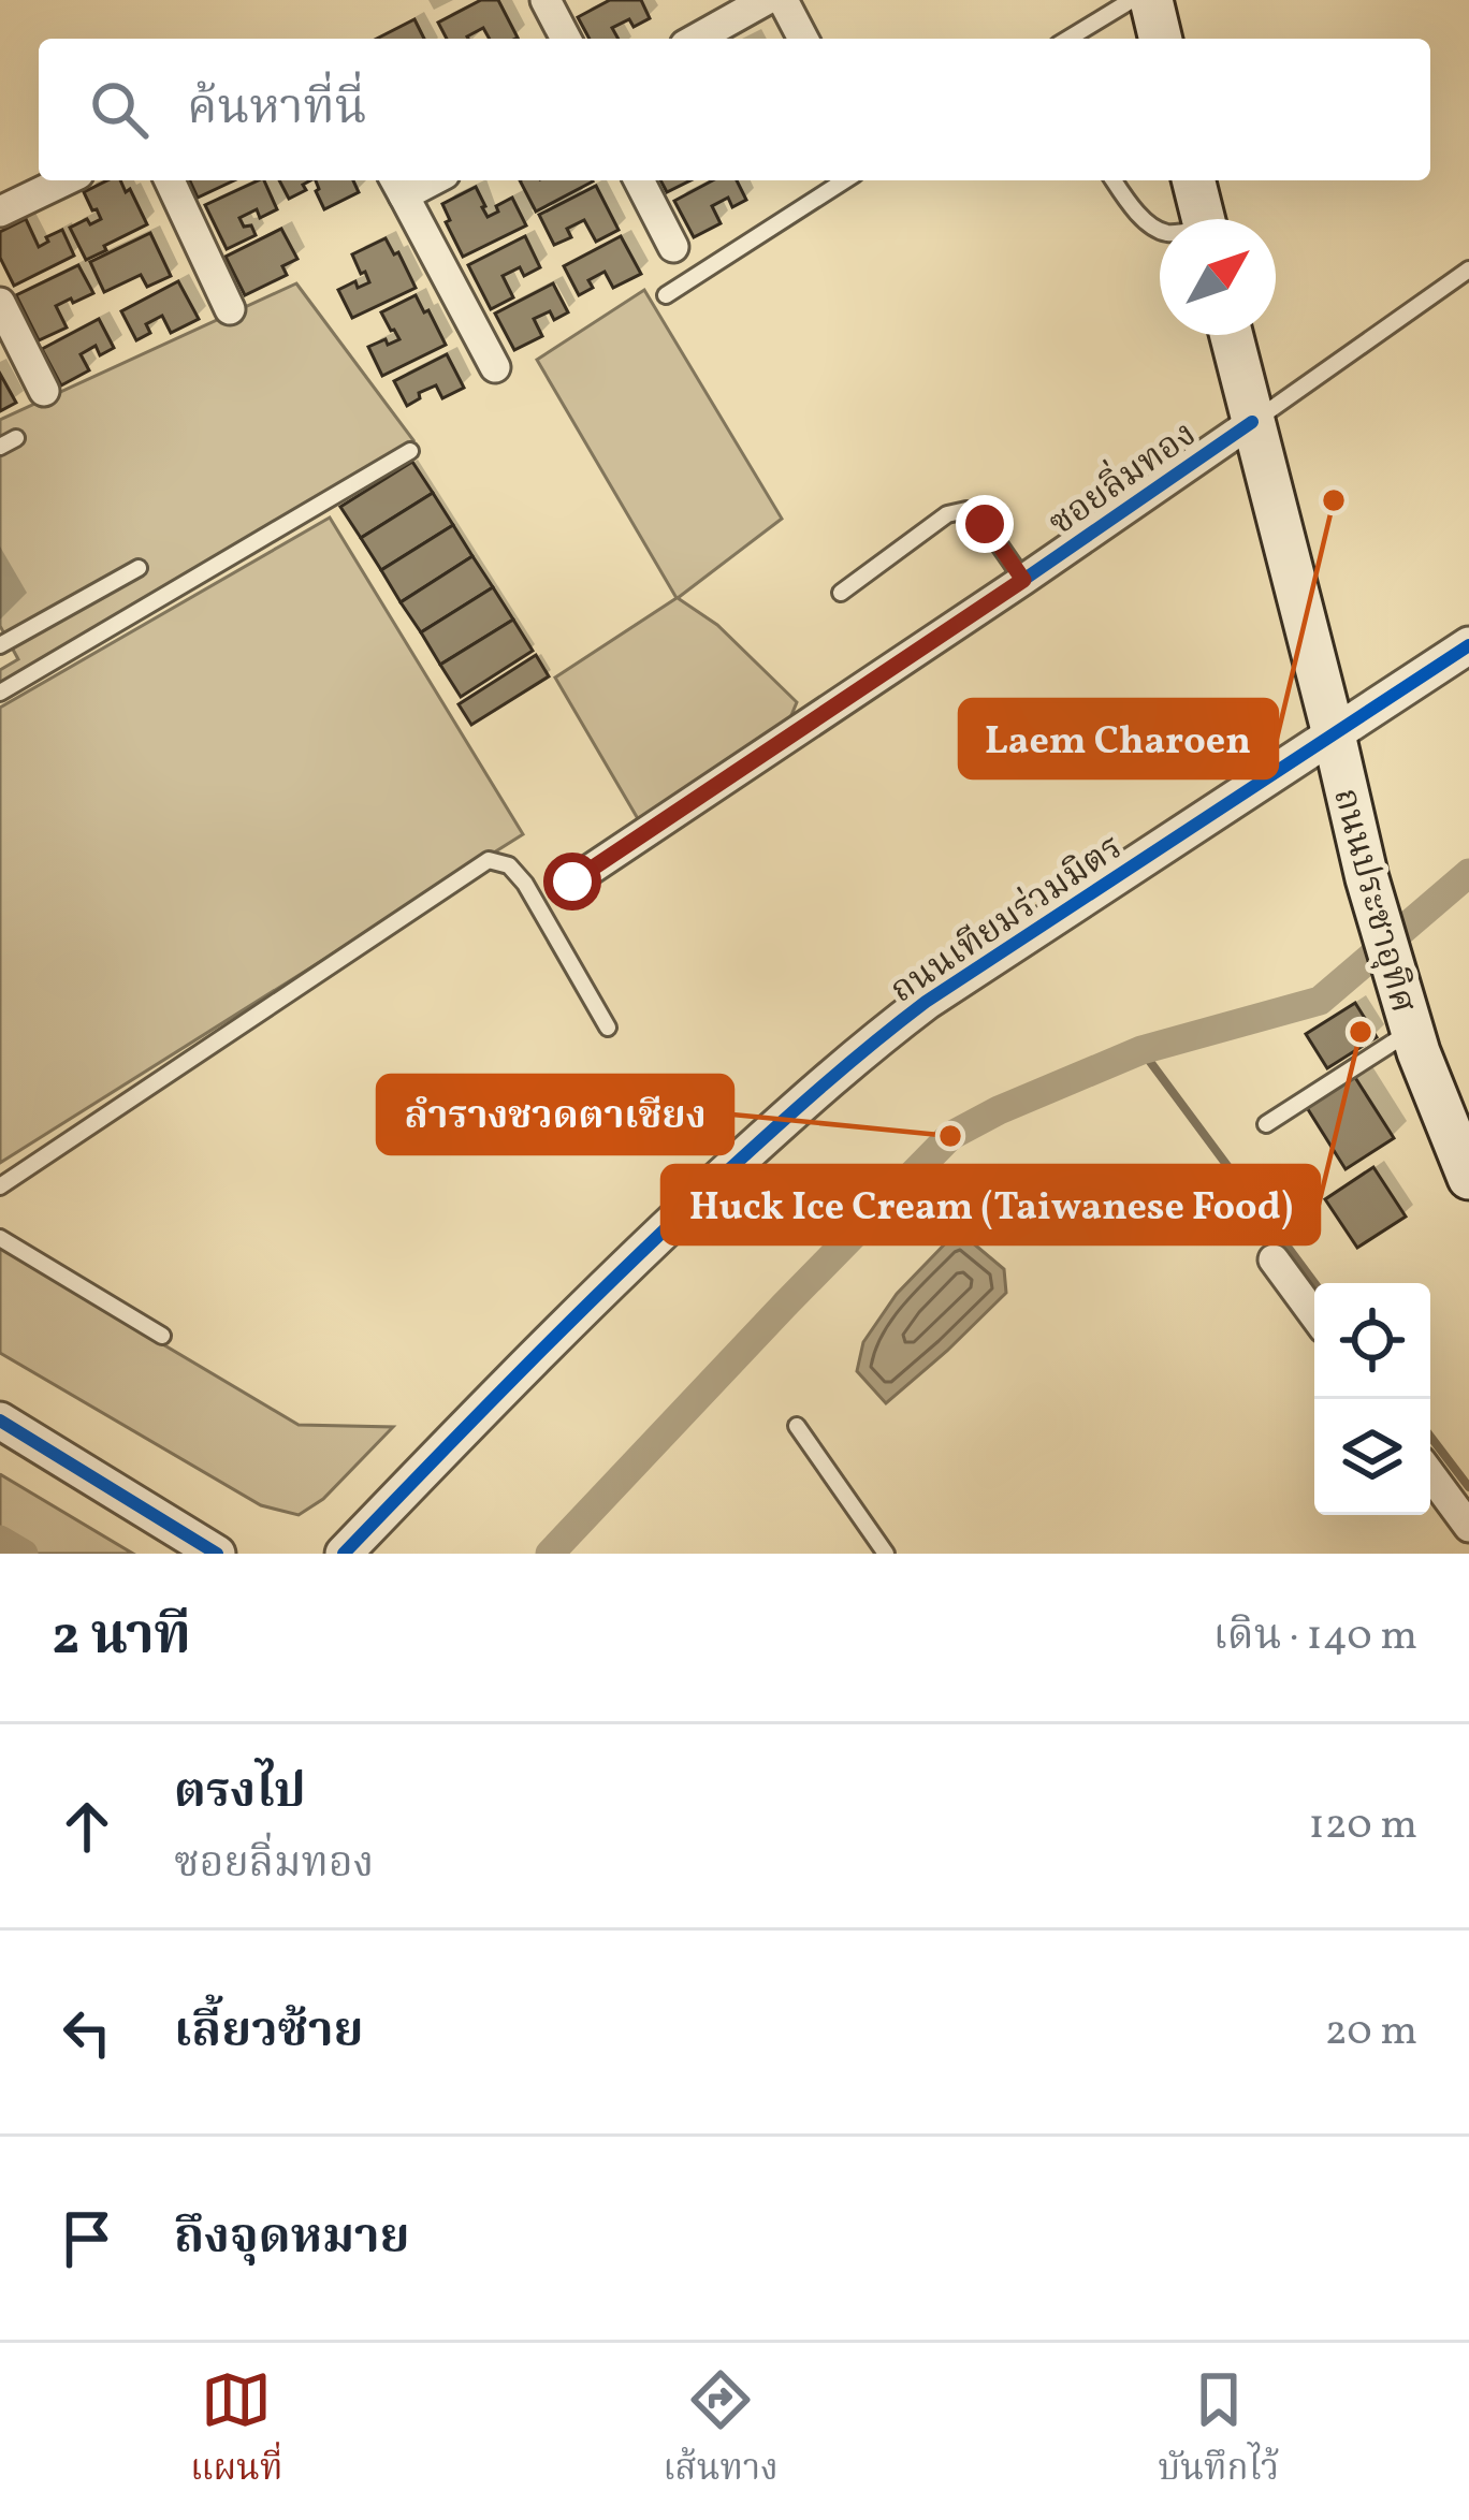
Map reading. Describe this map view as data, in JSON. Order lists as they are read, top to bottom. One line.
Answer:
{"streets":{"main road":["ถนนประชาอุทิศ"],"street":["ซอยลิ่มทอง","ถนนเทียมร่วมมิตร"]},"crossings":[["ซอยลิ่มทอง","ถนนประชาอุทิศ"],["ถนนประชาอุทิศ","ถนนเทียมร่วมมิตร"]],"places":["Laem Charoen","Huck Ice Cream (Taiwanese Food)","ลำรางชวดตาเชียง"],"north":"top right","page":{"search":"ค้นหาที่นี่","heading":["2 นาที","เดิน · 140 m"],"list":[["ตรงไป","ซอยลิ่มทอง","120 m"],["เลี้ยวซ้าย","20 m"],"ถึงจุดหมาย"],"nav":["แผนที่","เส้นทาง","บันทึกไว้"]}}
